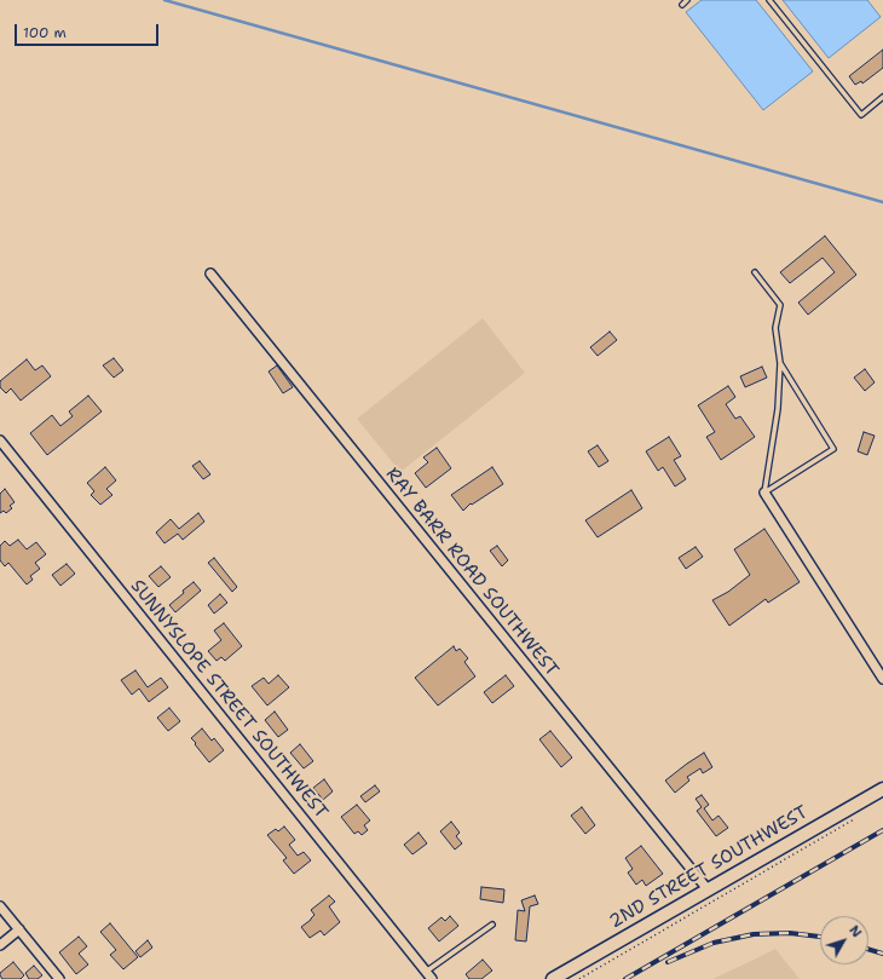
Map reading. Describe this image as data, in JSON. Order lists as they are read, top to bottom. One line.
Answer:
{"streets":{"street":["RAY BARR ROAD SOUTHWEST","SUNNYSLOPE STREET SOUTHWEST","2ND STREET SOUTHWEST"]},"crossings":[["RAY BARR ROAD SOUTHWEST","2ND STREET SOUTHWEST"]],"scale_bar":"100 m","north":"top right"}
